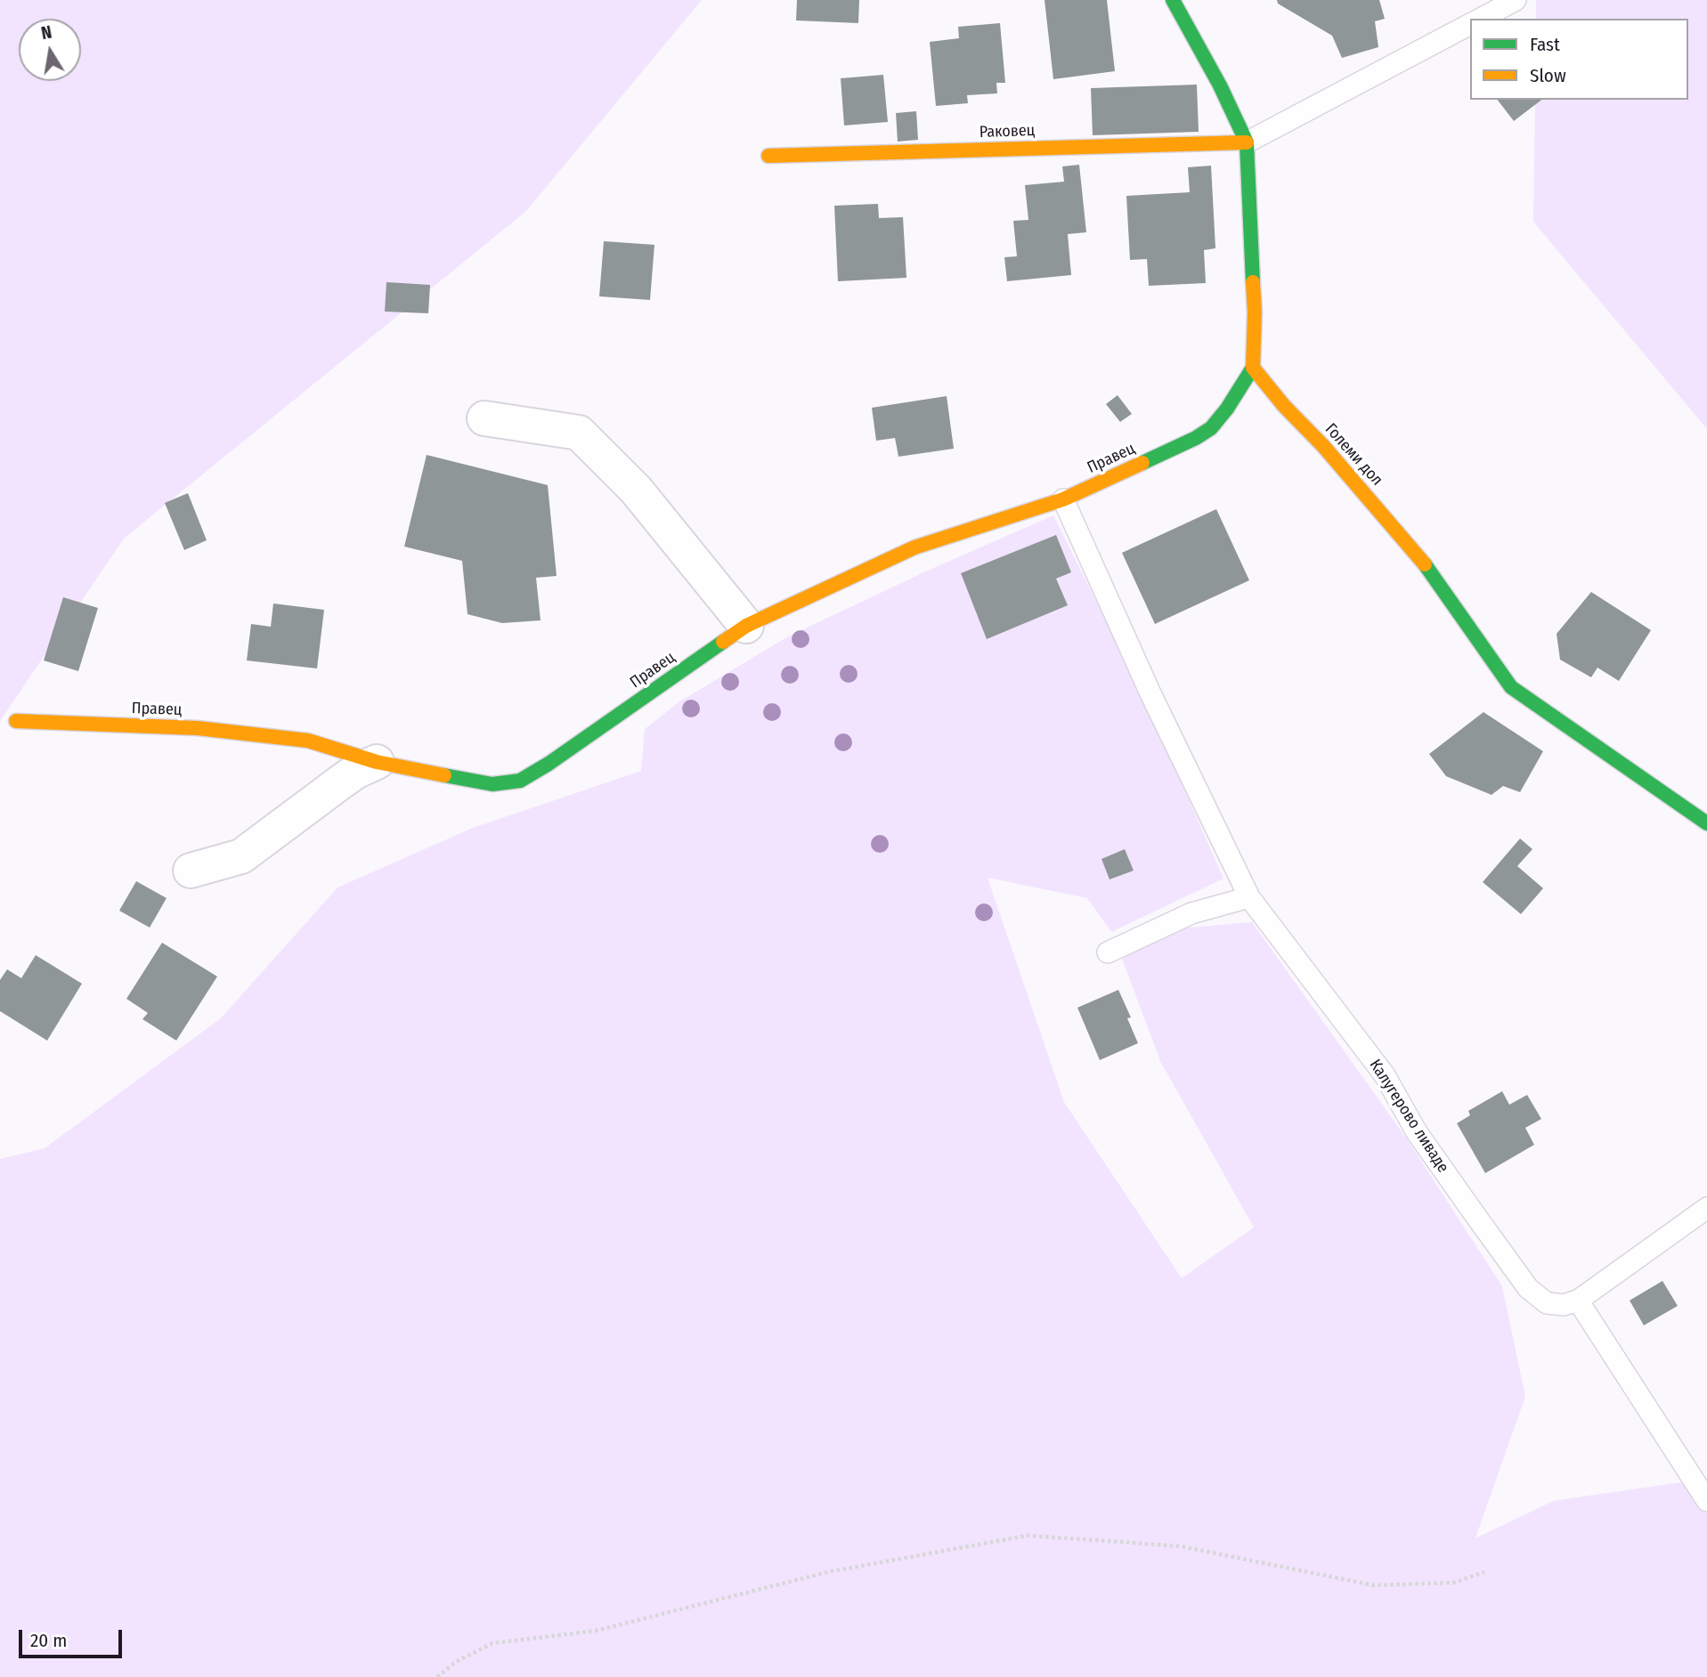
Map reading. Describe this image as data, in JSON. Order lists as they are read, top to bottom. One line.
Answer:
{"streets":{"street":["Раковец","Големи дол","Правец"],"lane":["Калугерово ливаде"]},"crossings":[["Големи дол","Правец"],["Правец","Калугерово ливаде"]],"legend":["Fast","Slow"],"scale_bar":"20 m","north":"top"}
